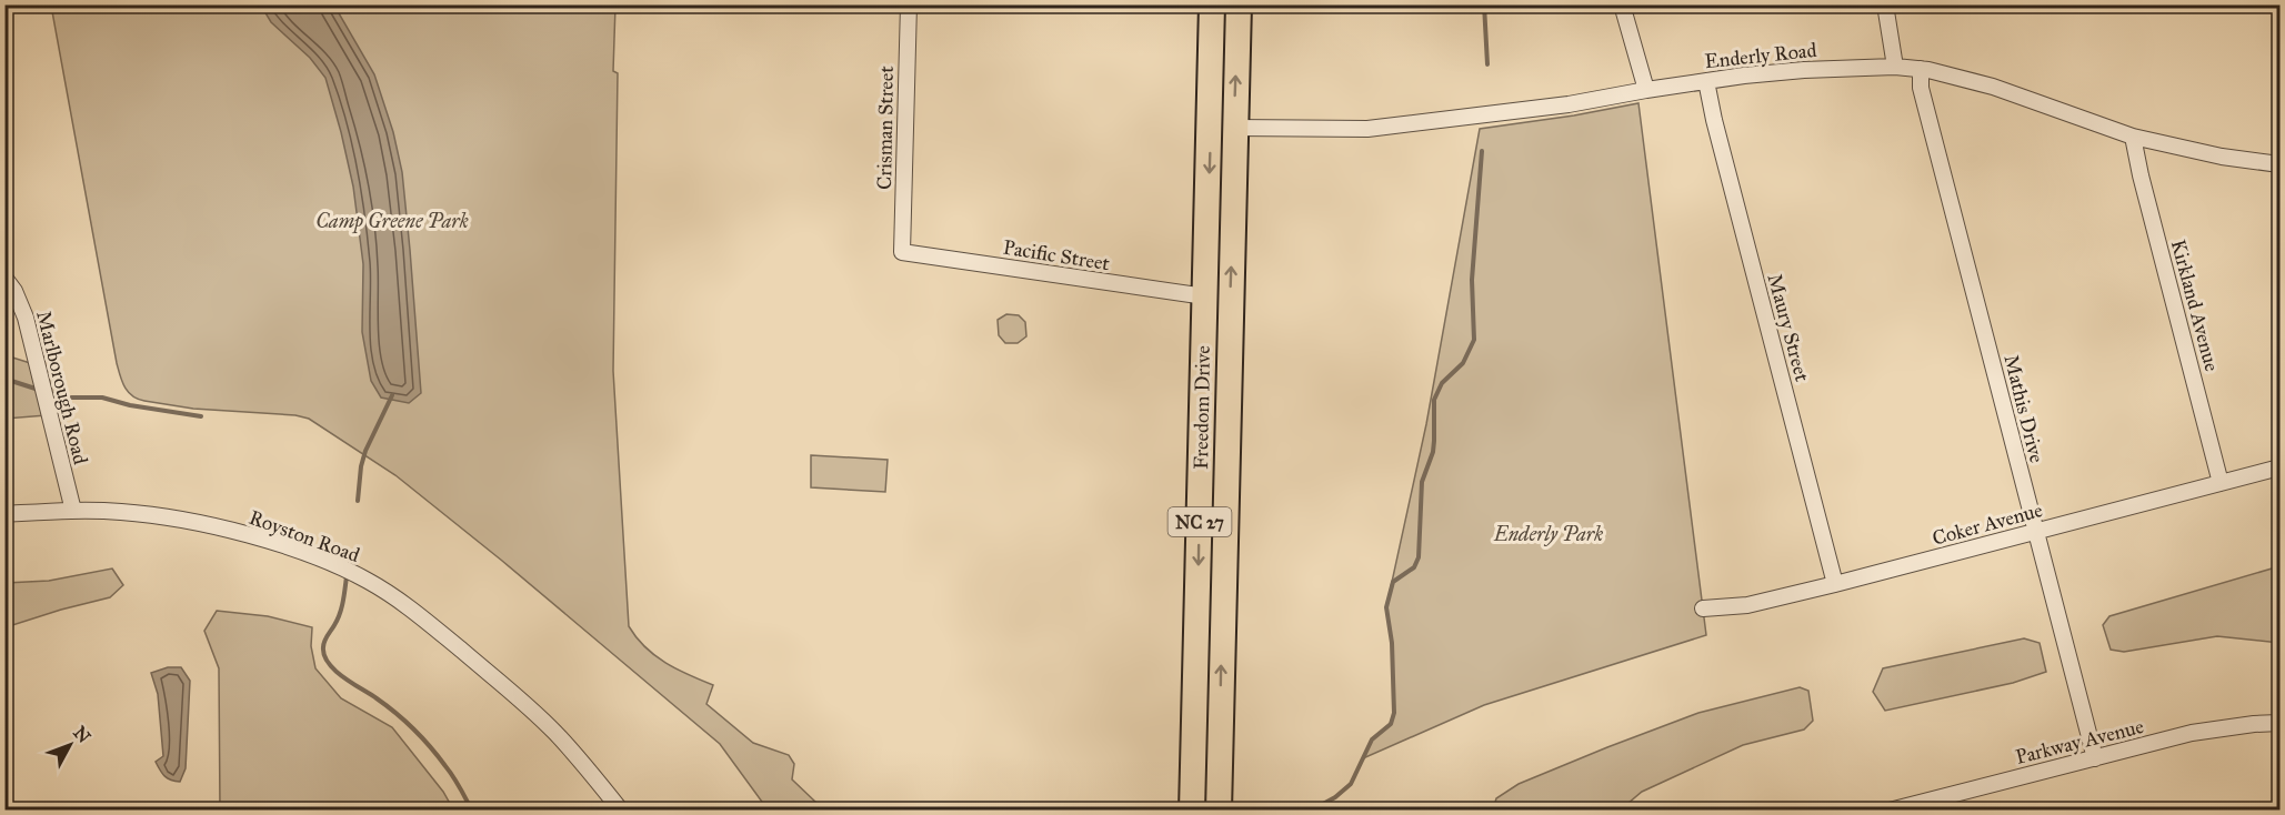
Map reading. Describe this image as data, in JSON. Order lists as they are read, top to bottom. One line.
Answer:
{"streets":{"main road":["Freedom Drive","NC 27"],"street":["Enderly Road","Crisman Street","Pacific Street","Kirkland Avenue","Maury Street","Marlborough Road","Mathis Drive","Coker Avenue","Royston Road","Parkway Avenue"]},"crossings":[["Enderly Road","Kirkland Avenue"],["Enderly Road","Maury Street"],["Enderly Road","Freedom Drive"],["Enderly Road","Mathis Drive"],["Crisman Street","Pacific Street"],["Pacific Street","Freedom Drive"],["Kirkland Avenue","Coker Avenue"],["Maury Street","Coker Avenue"],["Marlborough Road","Royston Road"],["Mathis Drive","Coker Avenue"],["Mathis Drive","Parkway Avenue"]],"parks":["Camp Greene Park","Enderly Park"],"north":"top right"}
